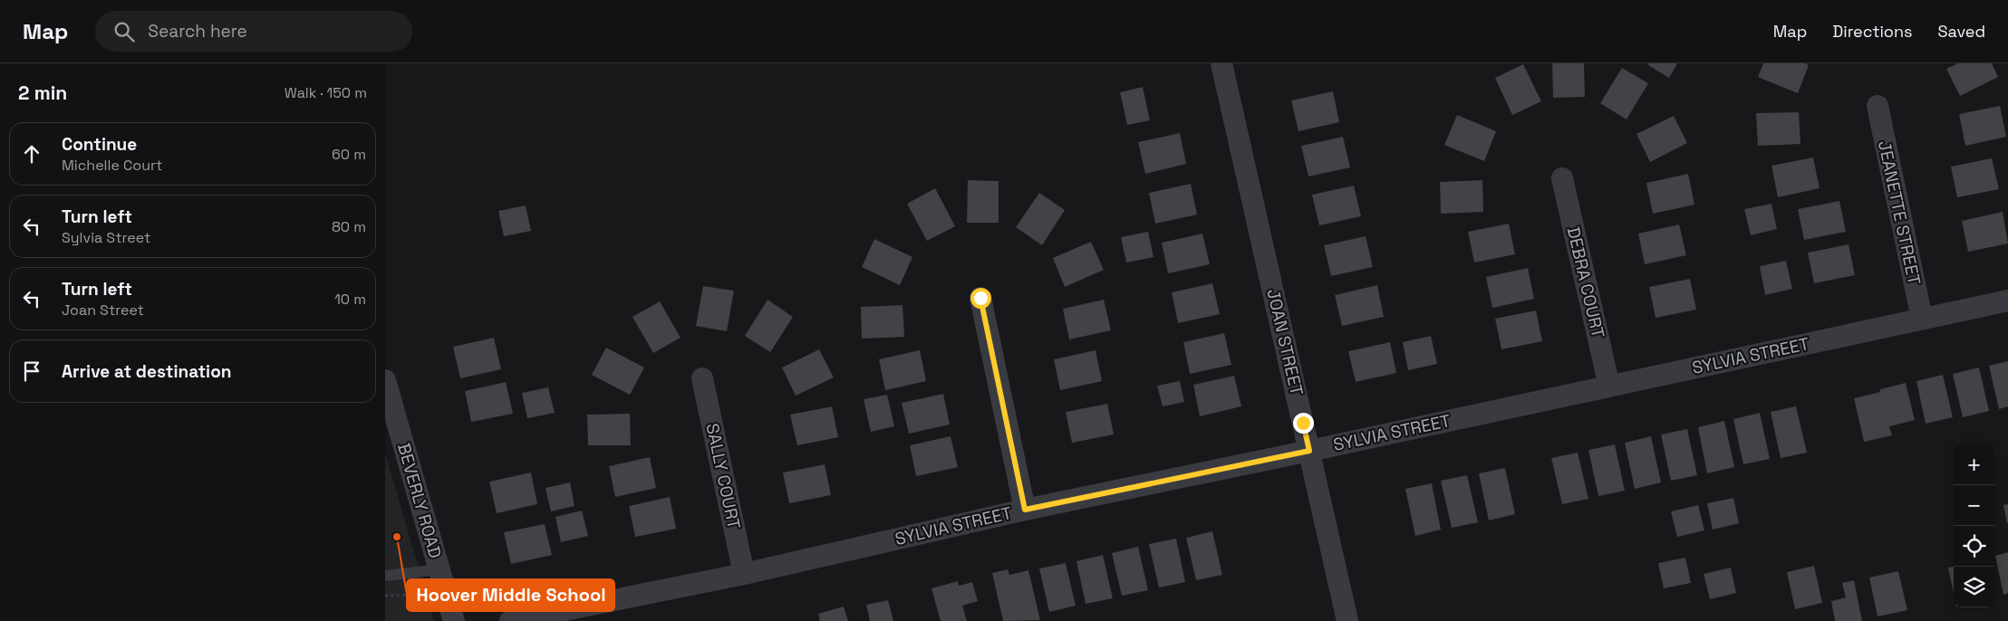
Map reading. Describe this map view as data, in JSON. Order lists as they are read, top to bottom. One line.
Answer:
{"streets":{"street":["JEANETTE STREET","DEBRA COURT","JOAN STREET","SYLVIA STREET","SALLY COURT","BEVERLY ROAD"]},"crossings":[["JEANETTE STREET","SYLVIA STREET"],["DEBRA COURT","SYLVIA STREET"],["JOAN STREET","SYLVIA STREET"],["SYLVIA STREET","SALLY COURT"]],"places":["Hoover Middle School"],"page":{"header":"Map","search":"Search here","nav":["Map","Directions","Saved"],"heading":["2 min","Walk · 150 m"],"list":[["Continue","Michelle Court","60 m"],["Turn left","Sylvia Street","80 m"],["Turn left","Joan Street","10 m"],"Arrive at destination"],"map_buttons":["+","−"]}}
